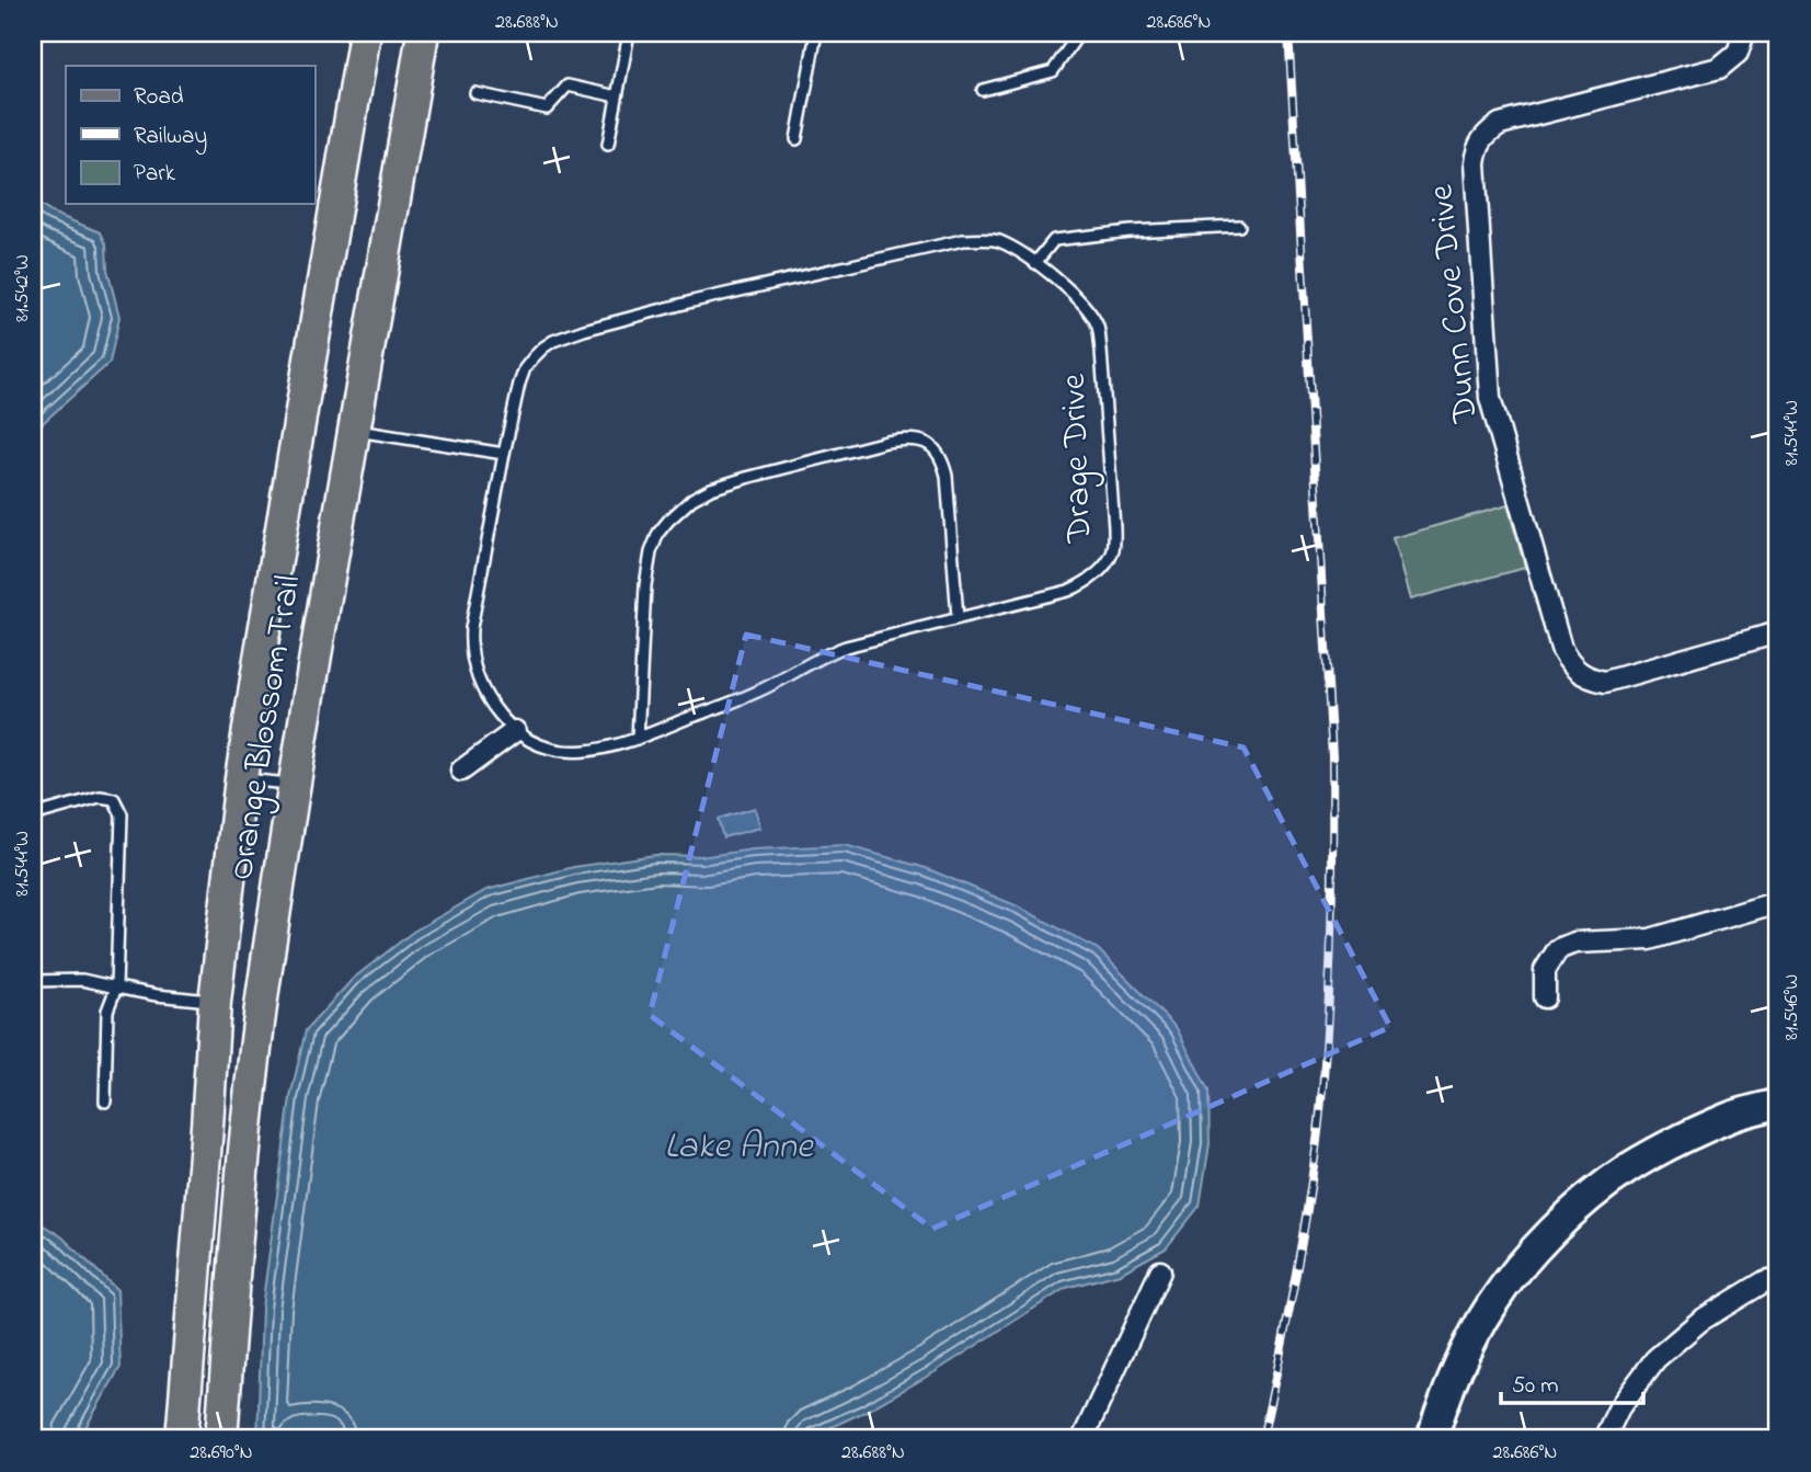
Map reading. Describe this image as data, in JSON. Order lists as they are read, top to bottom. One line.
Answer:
{"streets":{"main road":["Orange Blossom Trail"],"street":["Dunn Cove Drive"],"lane":["Drage Drive"]},"water":["Lake Anne"],"legend":["Road","Railway","Park"],"scale_bar":"50 m","coordinates":["28.688°N","28.686°N","81.542°W","81.544°W","81.546°W","28.690°N"]}
